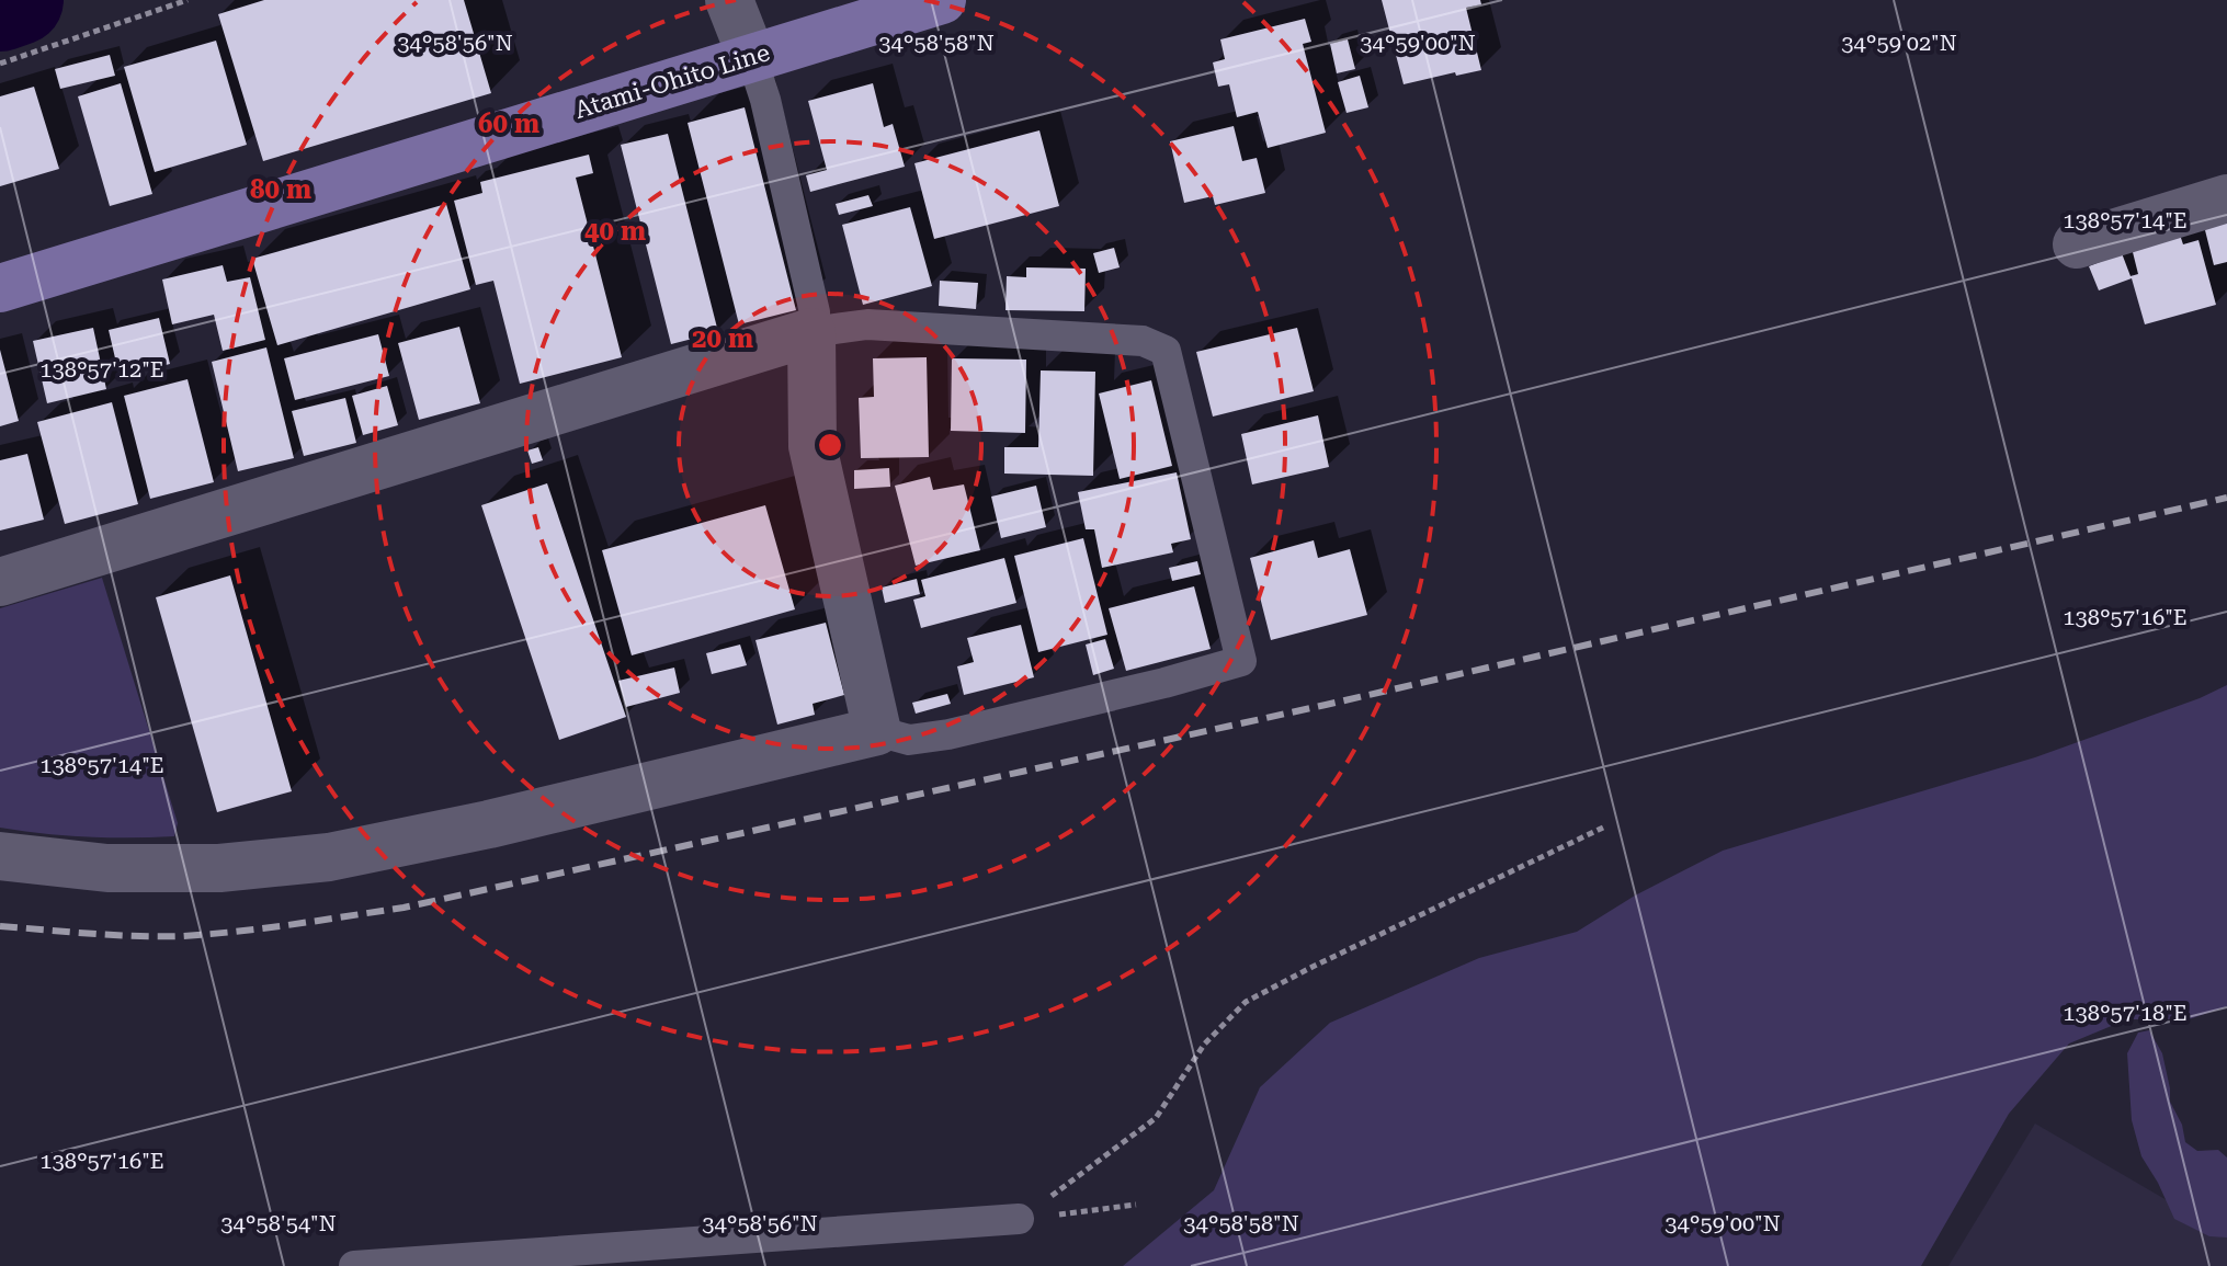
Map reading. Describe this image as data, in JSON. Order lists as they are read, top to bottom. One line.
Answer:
{"streets":{"main road":["Atami-Ohito Line"]},"coordinates":["34°58'56\"N","34°58'58\"N","34°59'00\"N","34°59'02\"N","138°57'14\"E","138°57'12\"E","138°57'16\"E","138°57'18\"E","34°58'54\"N"],"rings":["60 m","80 m","40 m","20 m"]}
